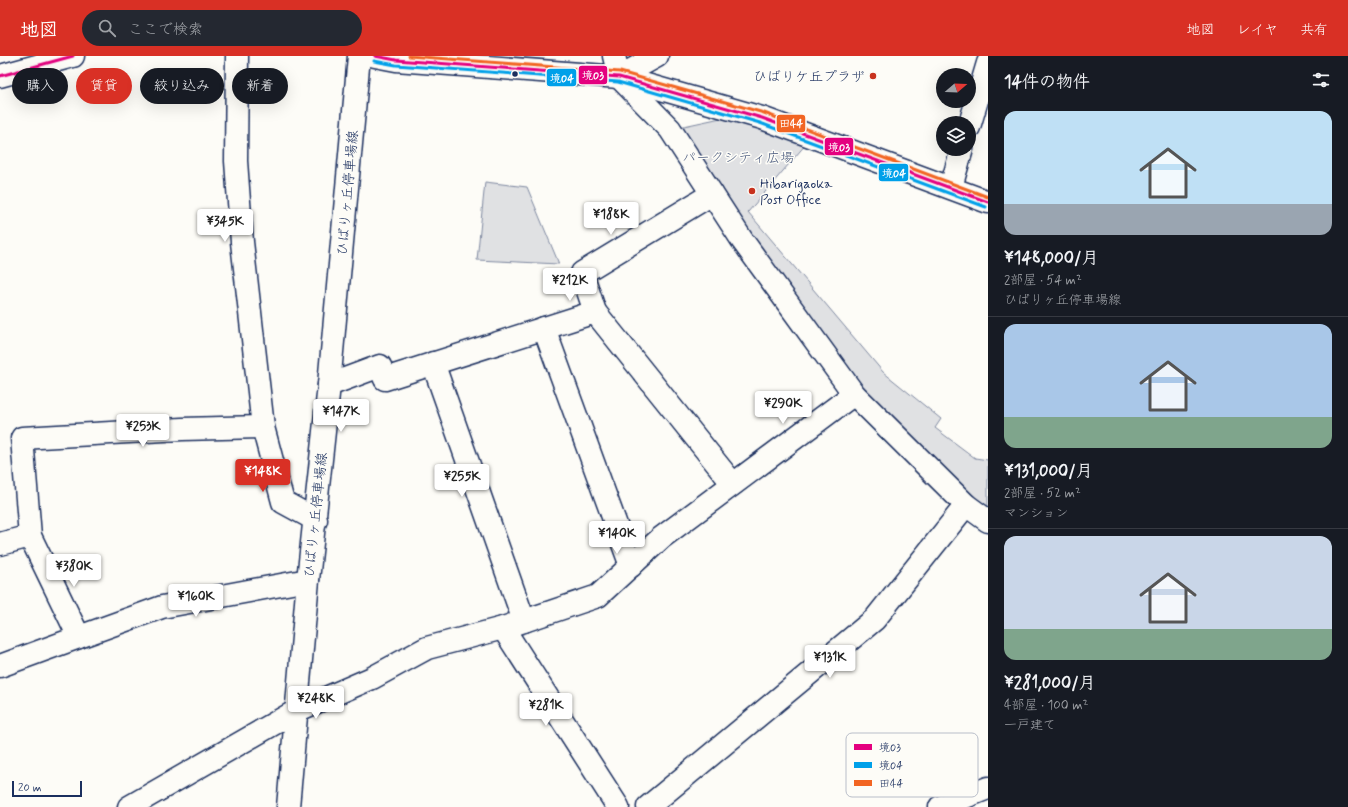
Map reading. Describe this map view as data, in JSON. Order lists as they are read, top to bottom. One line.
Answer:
{"streets":{"street":["ひばりヶ丘停車場線"]},"parks":["パークシティ広場"],"places":["ひばりケ丘プラザ","Hibarigaoka Post Office"],"lines":["transit line 境03","transit line 田44","transit line 境04"],"legend":["境03","境04","田44"],"scale_bar":"20 m","north":"right","page":{"header":"地図","search":"ここで検索","nav":["地図","レイヤ","共有"],"heading":"14件の物件","chip":["購入","賃貸","絞り込み","新着"],"list":[{"name":"¥148,000/月","note":"2部屋 · 54 m² · ひばりヶ丘停車場線"},{"name":"¥131,000/月","note":"2部屋 · 52 m² · マンション"},{"name":"¥281,000/月","note":"4部屋 · 100 m² · 一戸建て"}],"price":["¥188K","¥345K","¥212K","¥290K","¥147K","¥253K","¥148K","¥255K","¥140K","¥380K","¥160K","¥131K","¥248K","¥281K"],"scale":"20 m"}}
